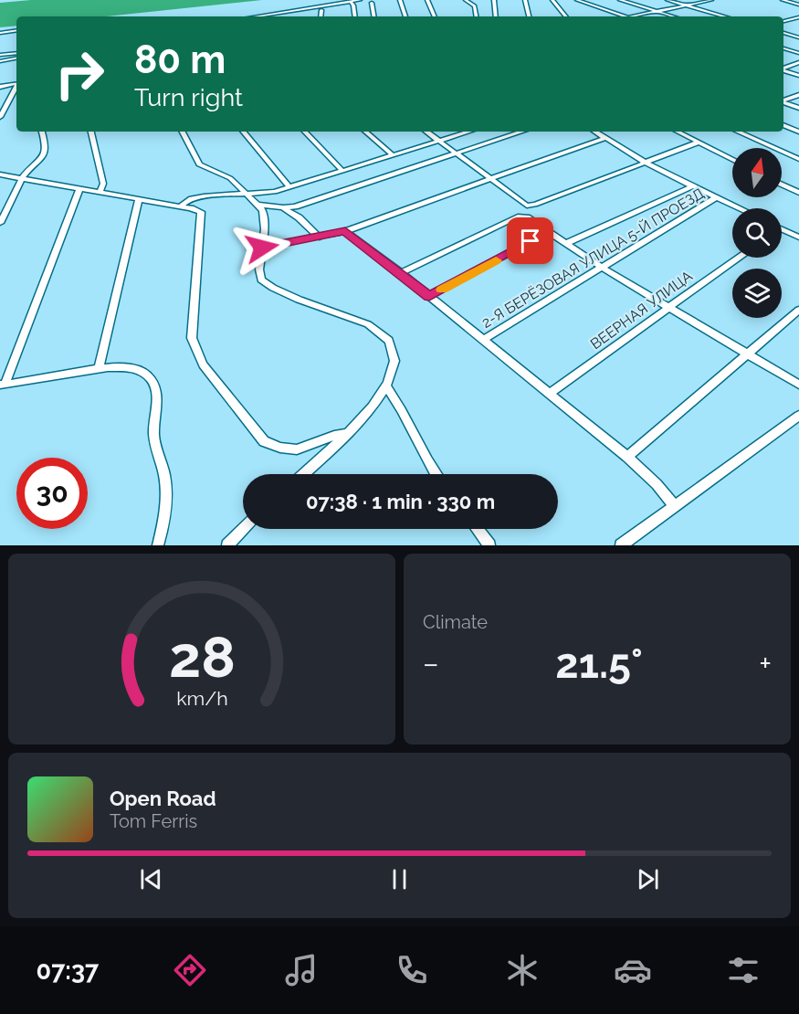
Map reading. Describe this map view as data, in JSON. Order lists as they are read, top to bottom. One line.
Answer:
{"streets":{"street":["2-Я БЕРЁЗОВАЯ УЛИЦА 5-Й ПРОЕЗД","ВЕЕРНАЯ УЛИЦА"]},"north":"top","page":{"turn":["80 m","Turn right"],"limit":"30","trip":"07:38 · 1 min · 330 m","tile":"Climate","heat":["−","21.5°","+"],"song":["Open Road","Tom Ferris"],"tabs":"07:37","gauge":["28","km/h"]}}
